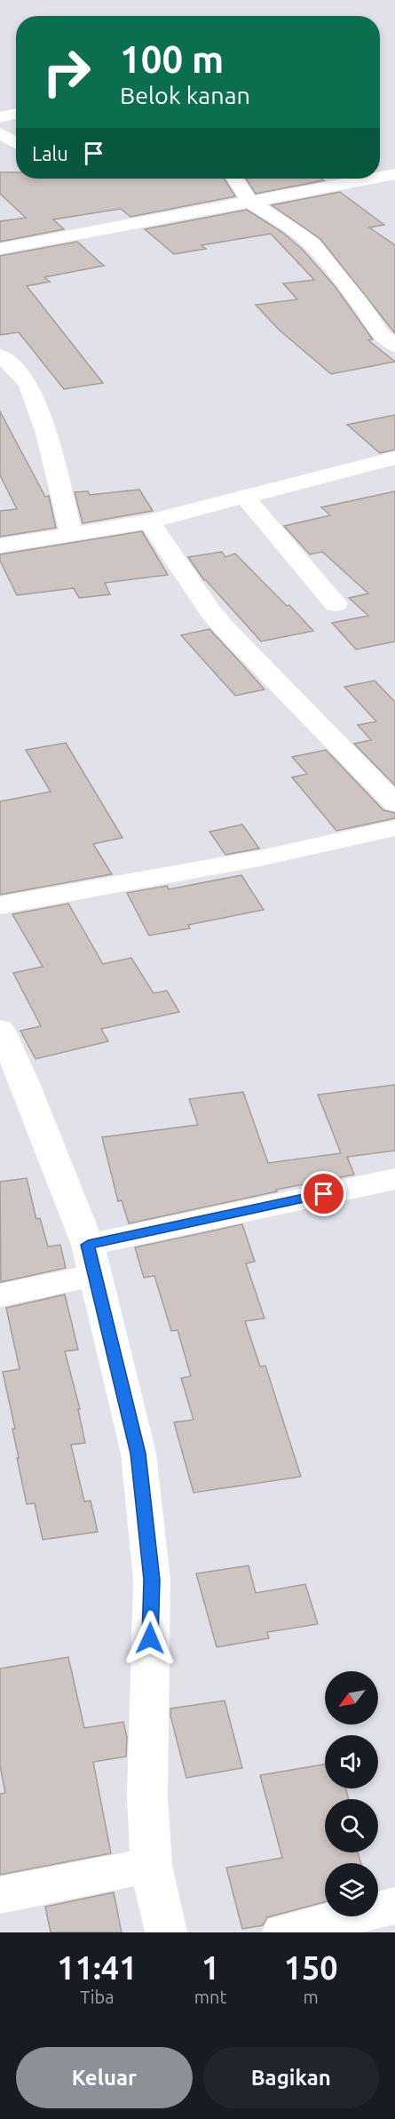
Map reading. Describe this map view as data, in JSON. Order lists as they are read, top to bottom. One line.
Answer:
{"north":"bottom left","page":{"turn":["100 m","Belok kanan"],"then":"Lalu","eta":["11:41","Tiba","1","mnt","150","m"],"buttons":["Keluar","Bagikan"]}}
